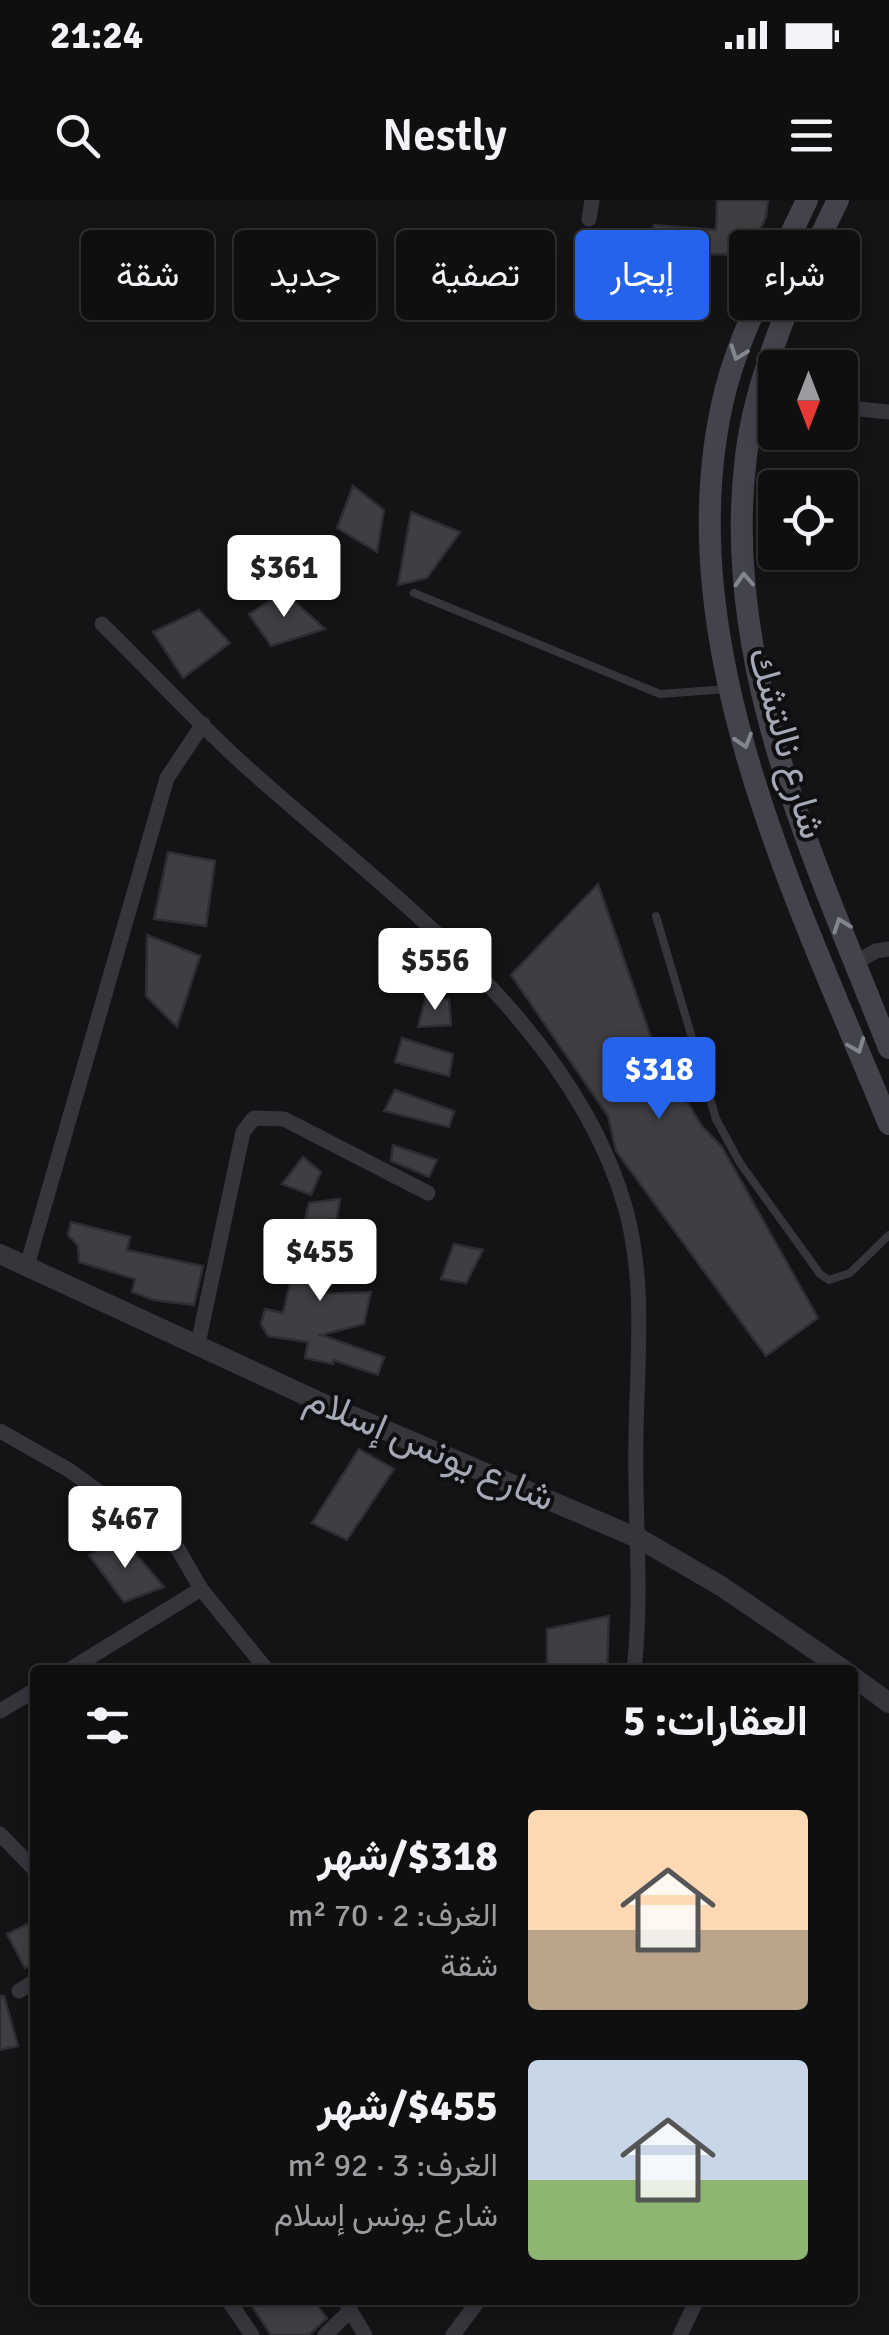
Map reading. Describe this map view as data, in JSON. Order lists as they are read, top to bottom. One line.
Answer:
{"streets":{"main road":["شارع نالتشك"],"street":["شارع يونس إسلام"]},"north":"bottom","page":{"status":"21:24","header":"Nestly","chip":["شراء","إيجار","تصفية","جديد","شقة"],"price":["$361","$556","$318","$455","$467"],"heading":"العقارات: 5","list":[{"name":"$318/شهر","note":"الغرف: 2 · 70 m² · شقة"},{"name":"$455/شهر","note":"الغرف: 3 · 92 m² · شارع يونس إسلام"}]}}
